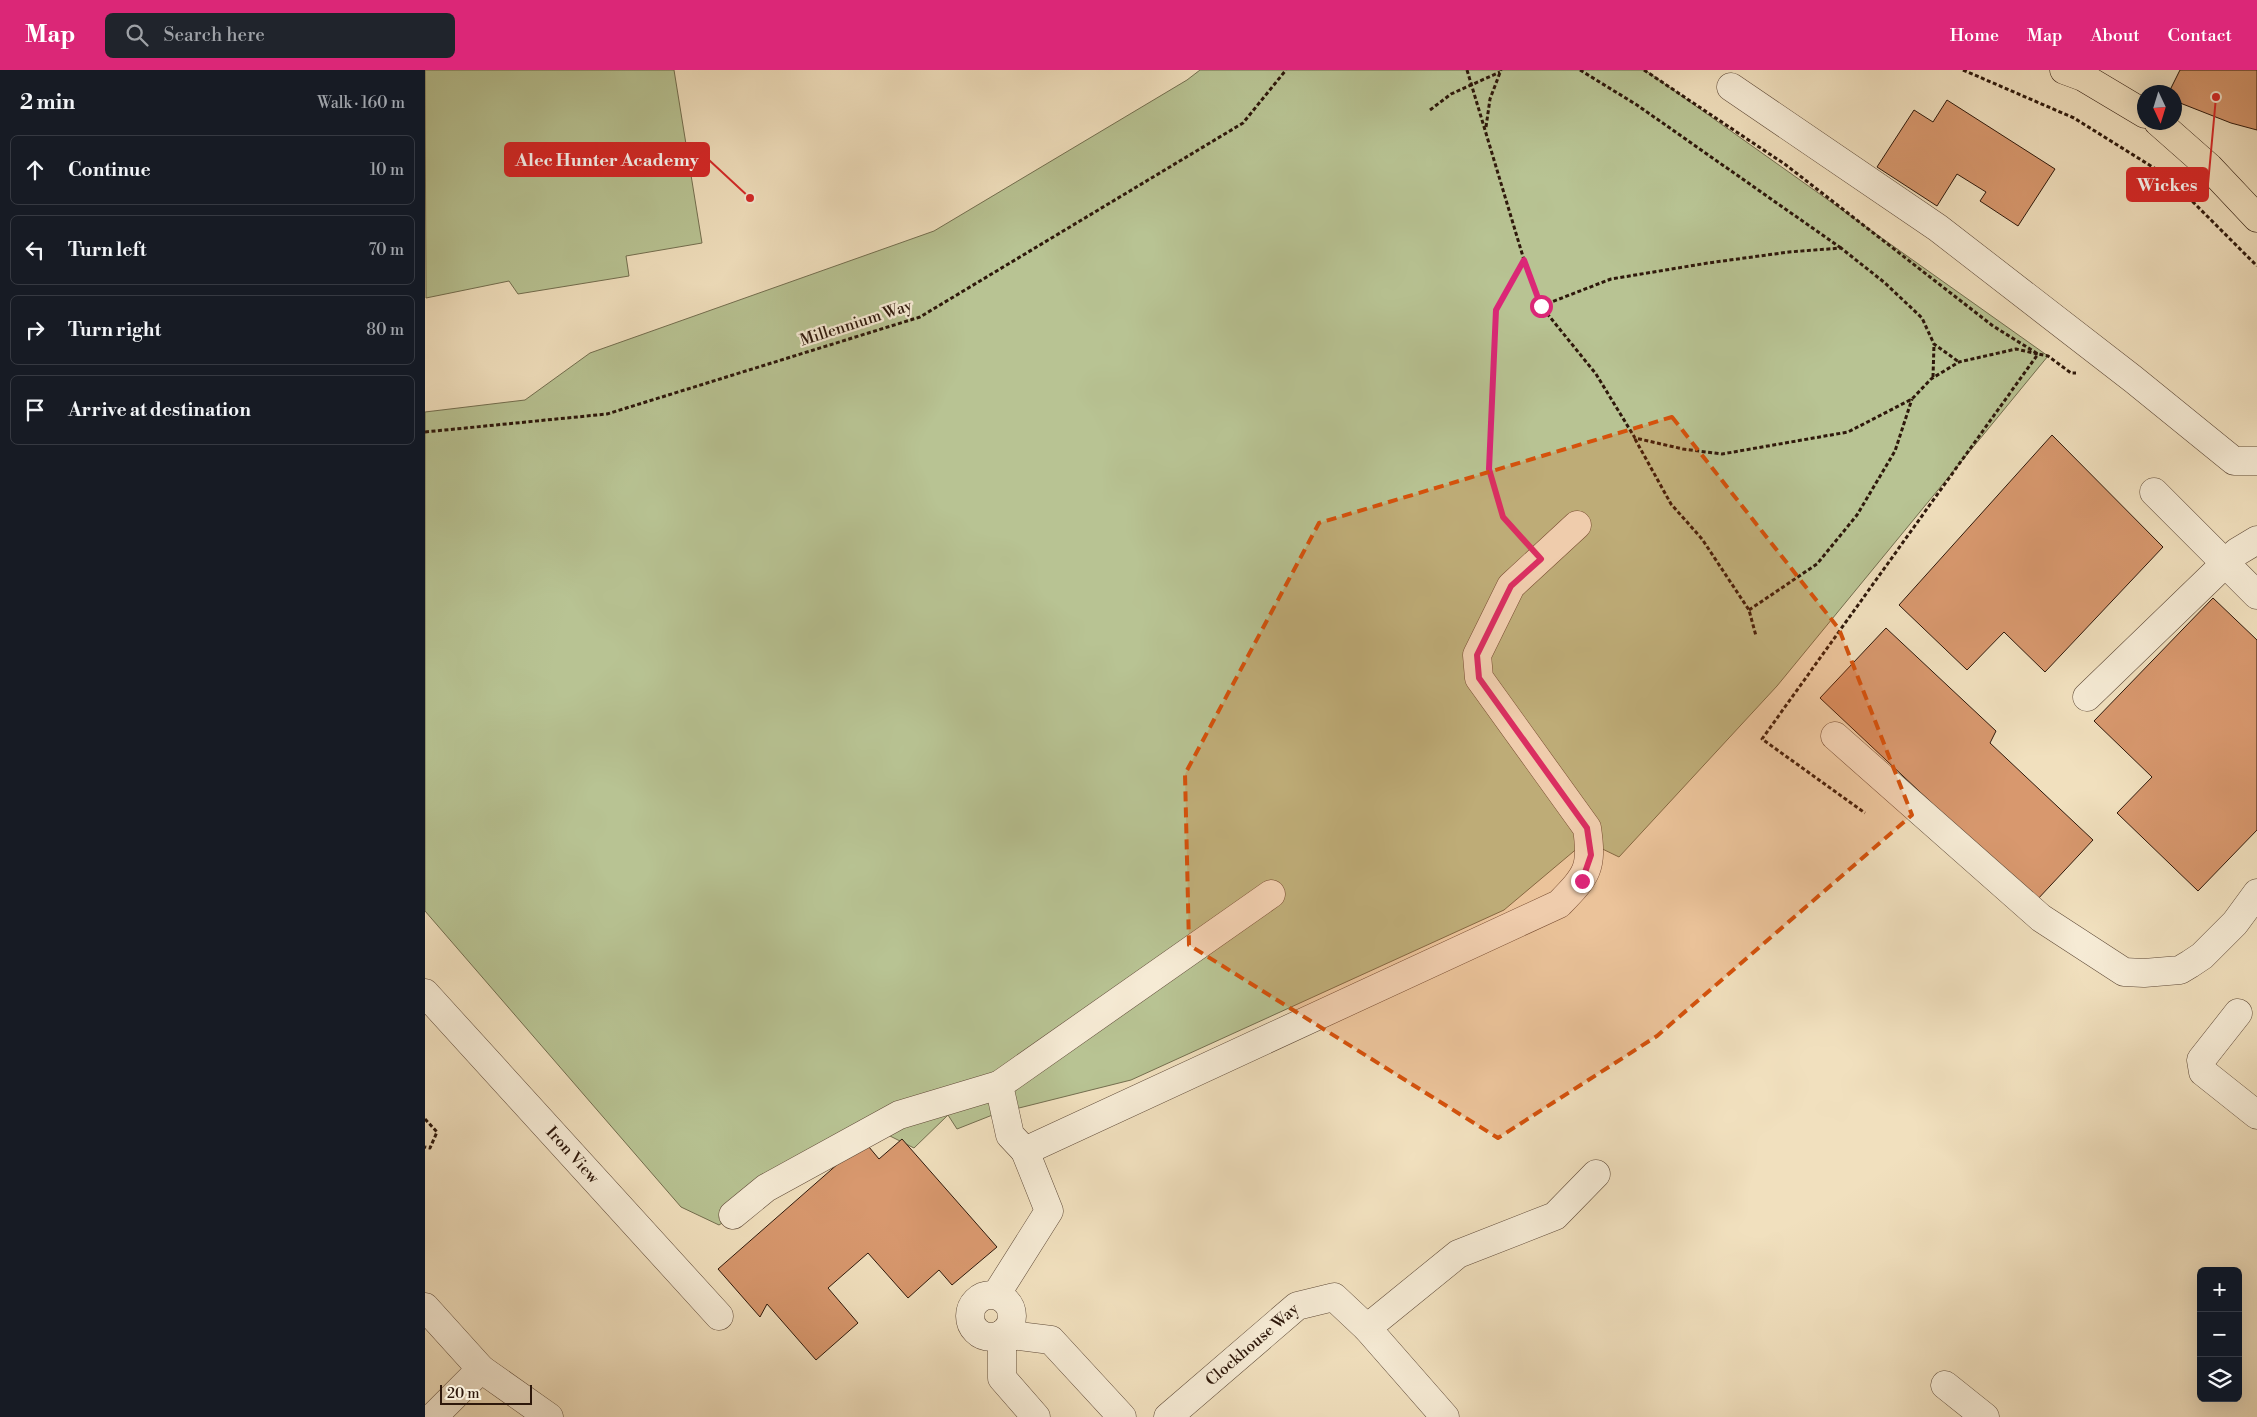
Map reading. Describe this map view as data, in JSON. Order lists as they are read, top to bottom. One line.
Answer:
{"streets":{"street":["Iron View","Clockhouse Way"],"path":["Millennium Way"]},"places":["Wickes","Alec Hunter Academy"],"scale_bar":"20 m","north":"bottom","page":{"header":"Map","search":"Search here","nav":["Home","Map","About","Contact"],"heading":["2 min","Walk · 160 m"],"list":[["Continue","10 m"],["Turn left","70 m"],["Turn right","80 m"],"Arrive at destination"],"map_buttons":["+","−"],"scale":"20 m"}}
